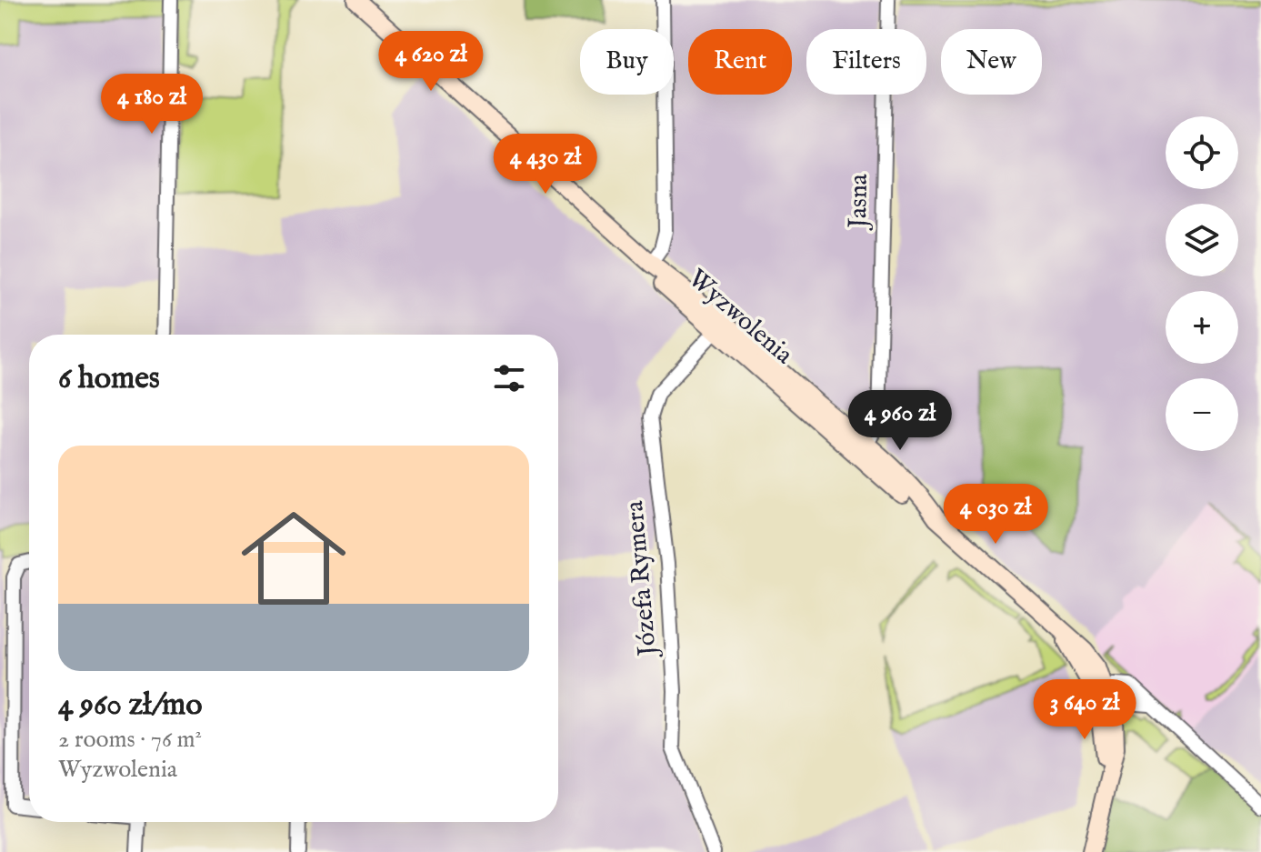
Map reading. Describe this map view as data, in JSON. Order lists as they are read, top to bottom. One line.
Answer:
{"streets":{"street":["Jasna","Wyzwolenia","Józefa Rymera"]},"crossings":[["Jasna","Wyzwolenia"],["Wyzwolenia","Józefa Rymera"]],"page":{"chip":["Buy","Rent","Filters","New"],"price":["4 620 zł","4 180 zł","4 430 zł","4 960 zł","4 030 zł","3 640 zł"],"map_buttons":["+","−"],"heading":"6 homes","list":[{"name":"4 960 zł/mo","note":"2 rooms · 76 m² · Wyzwolenia"}]}}
